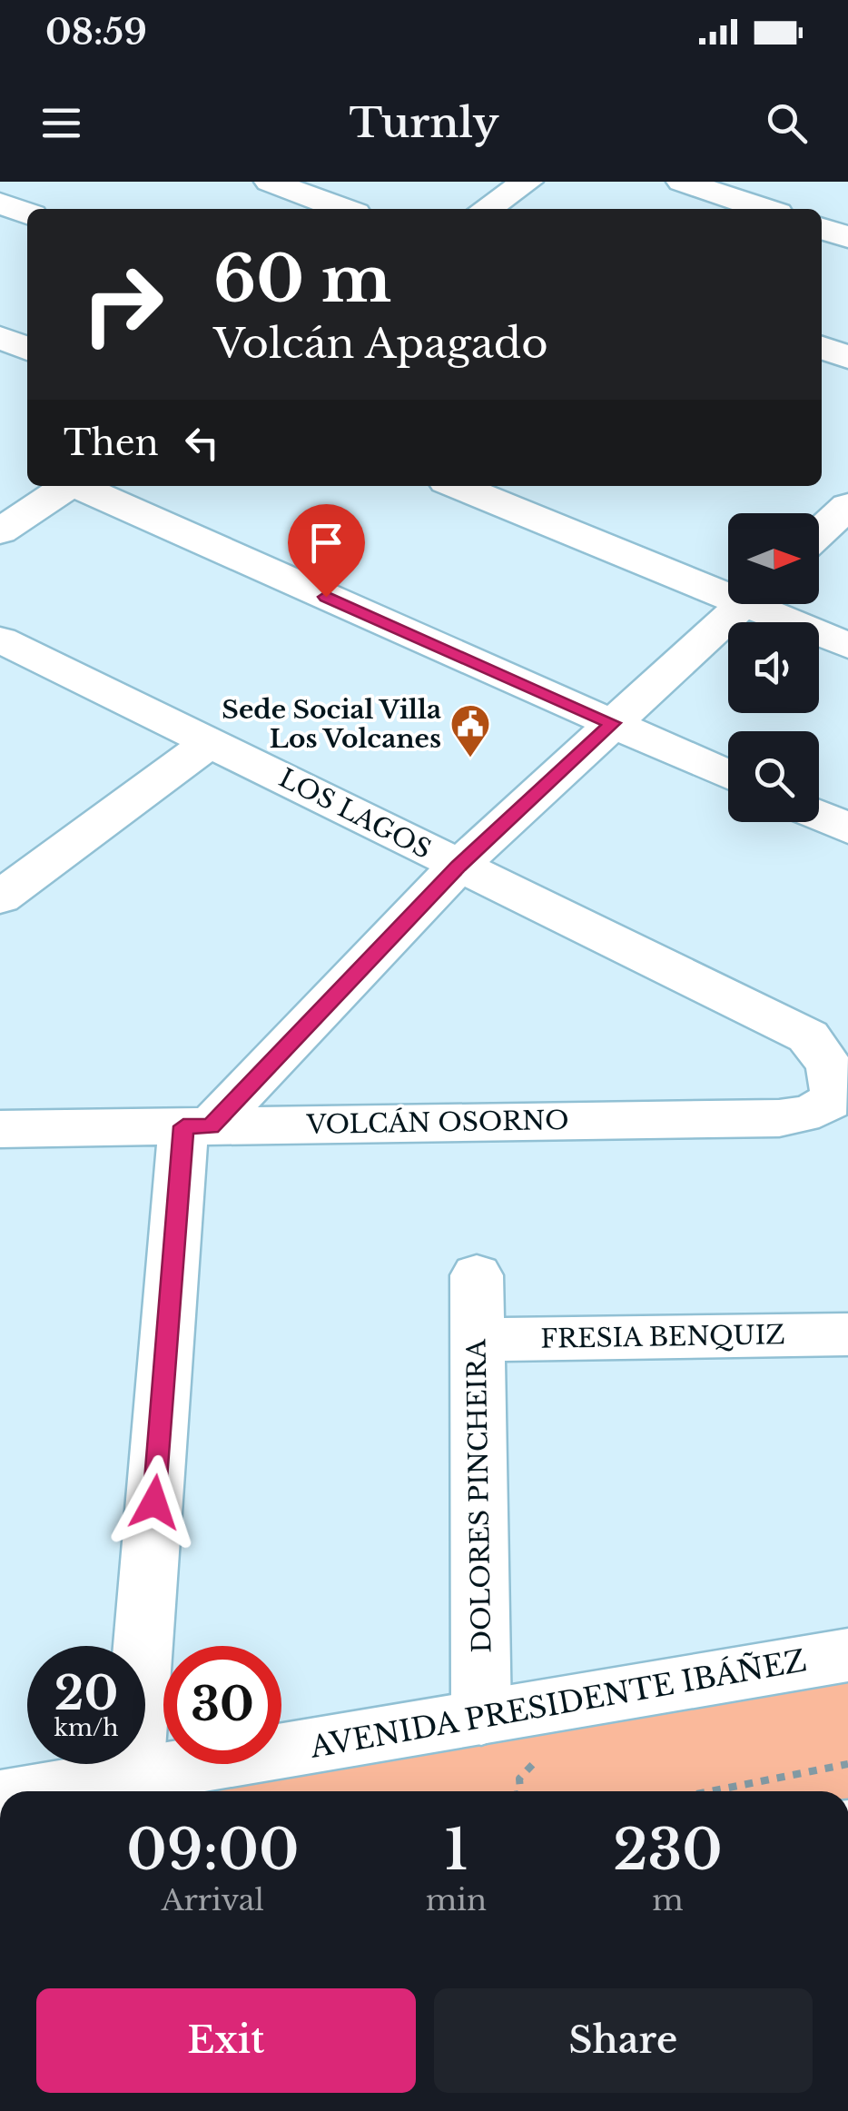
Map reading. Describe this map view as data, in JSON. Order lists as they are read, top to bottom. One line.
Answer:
{"streets":{"street":["LOS LAGOS","VOLCÁN OSORNO","FRESIA BENQUIZ","DOLORES PINCHEIRA","AVENIDA PRESIDENTE IBÁÑEZ"]},"crossings":[["LOS LAGOS","VOLCÁN OSORNO"],["FRESIA BENQUIZ","DOLORES PINCHEIRA"],["DOLORES PINCHEIRA","AVENIDA PRESIDENTE IBÁÑEZ"]],"places":{"public building":["Sede Social Villa Los Volcanes"]},"north":"right","page":{"status":"08:59","header":"Turnly","turn":["60 m","Volcán Apagado"],"then":"Then","speed":"20 km/h","limit":"30","eta":["09:00","Arrival","1","min","230","m"],"buttons":["Exit","Share"]}}
